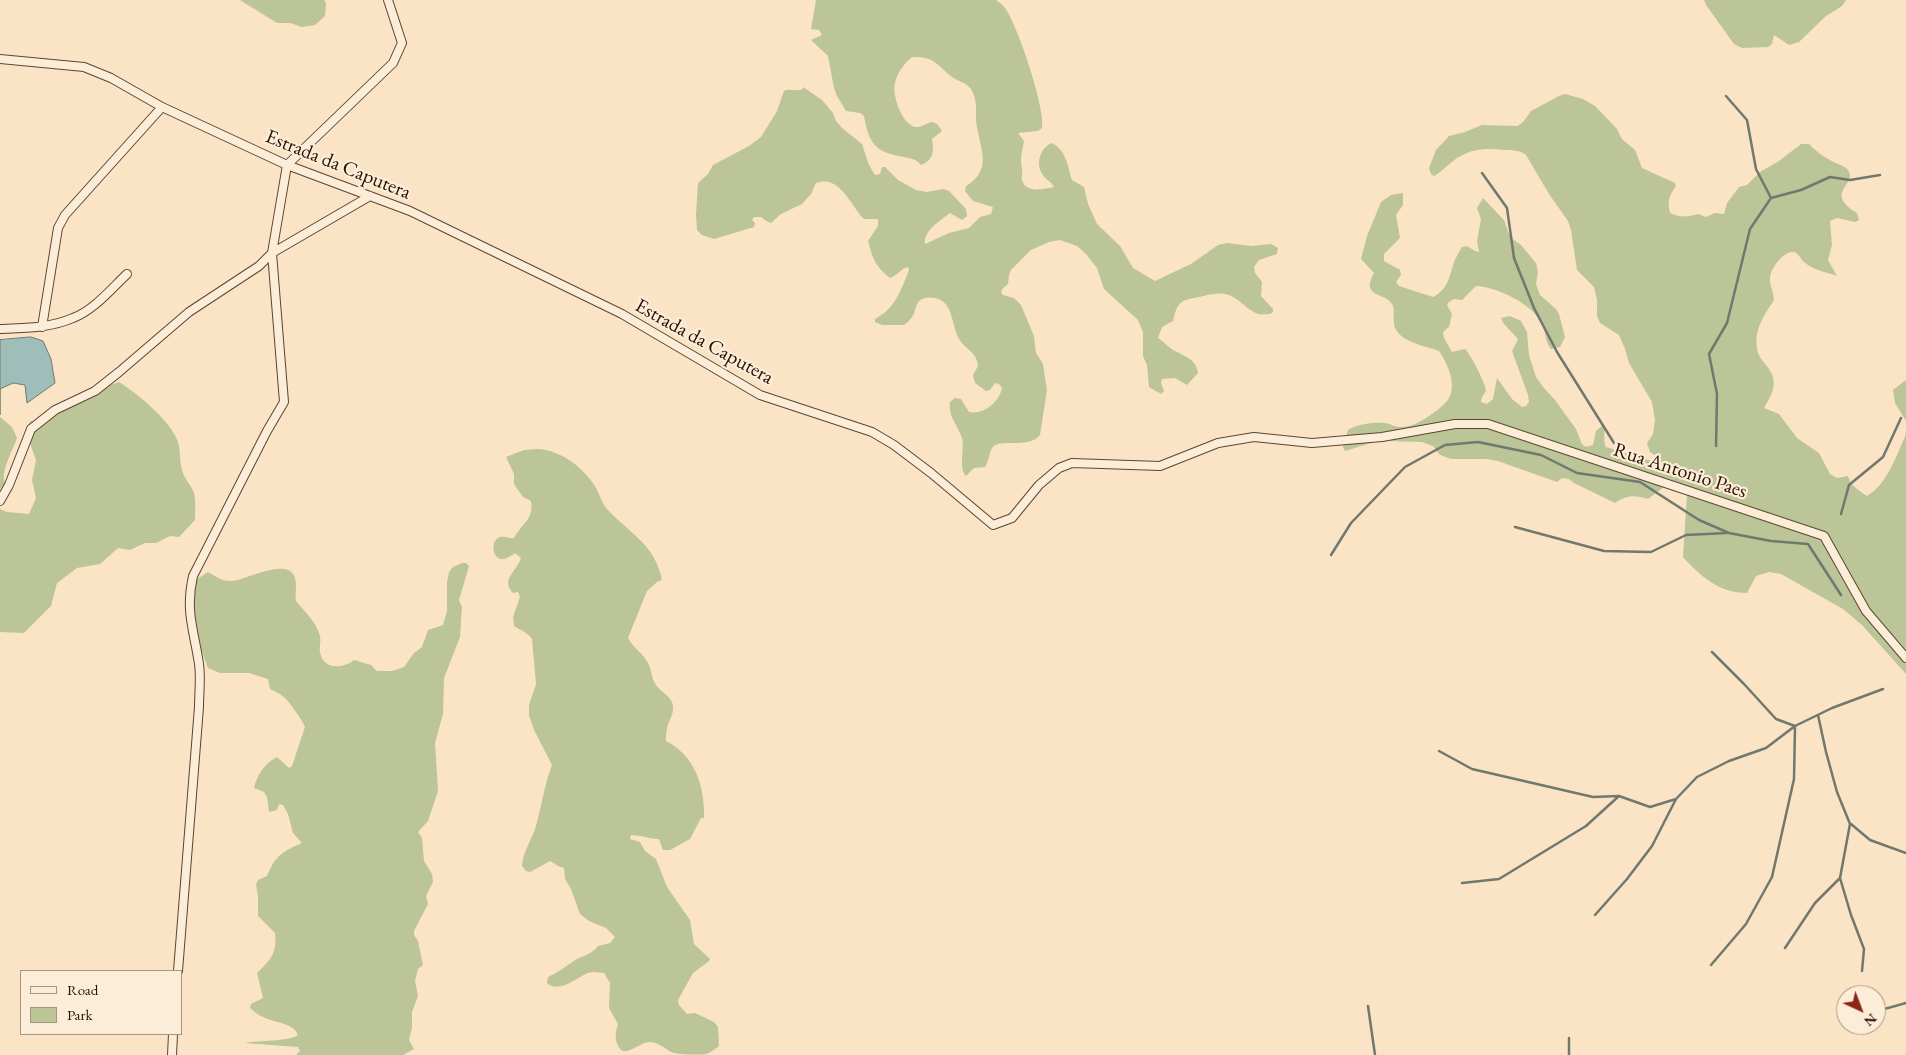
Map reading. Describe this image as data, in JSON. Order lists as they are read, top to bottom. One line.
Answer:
{"streets":{"street":["Estrada da Caputera","Rua Antonio Paes"]},"crossings":[["Estrada da Caputera","Rua Antonio Paes"]],"legend":["Road","Park"],"north":"bottom right"}
